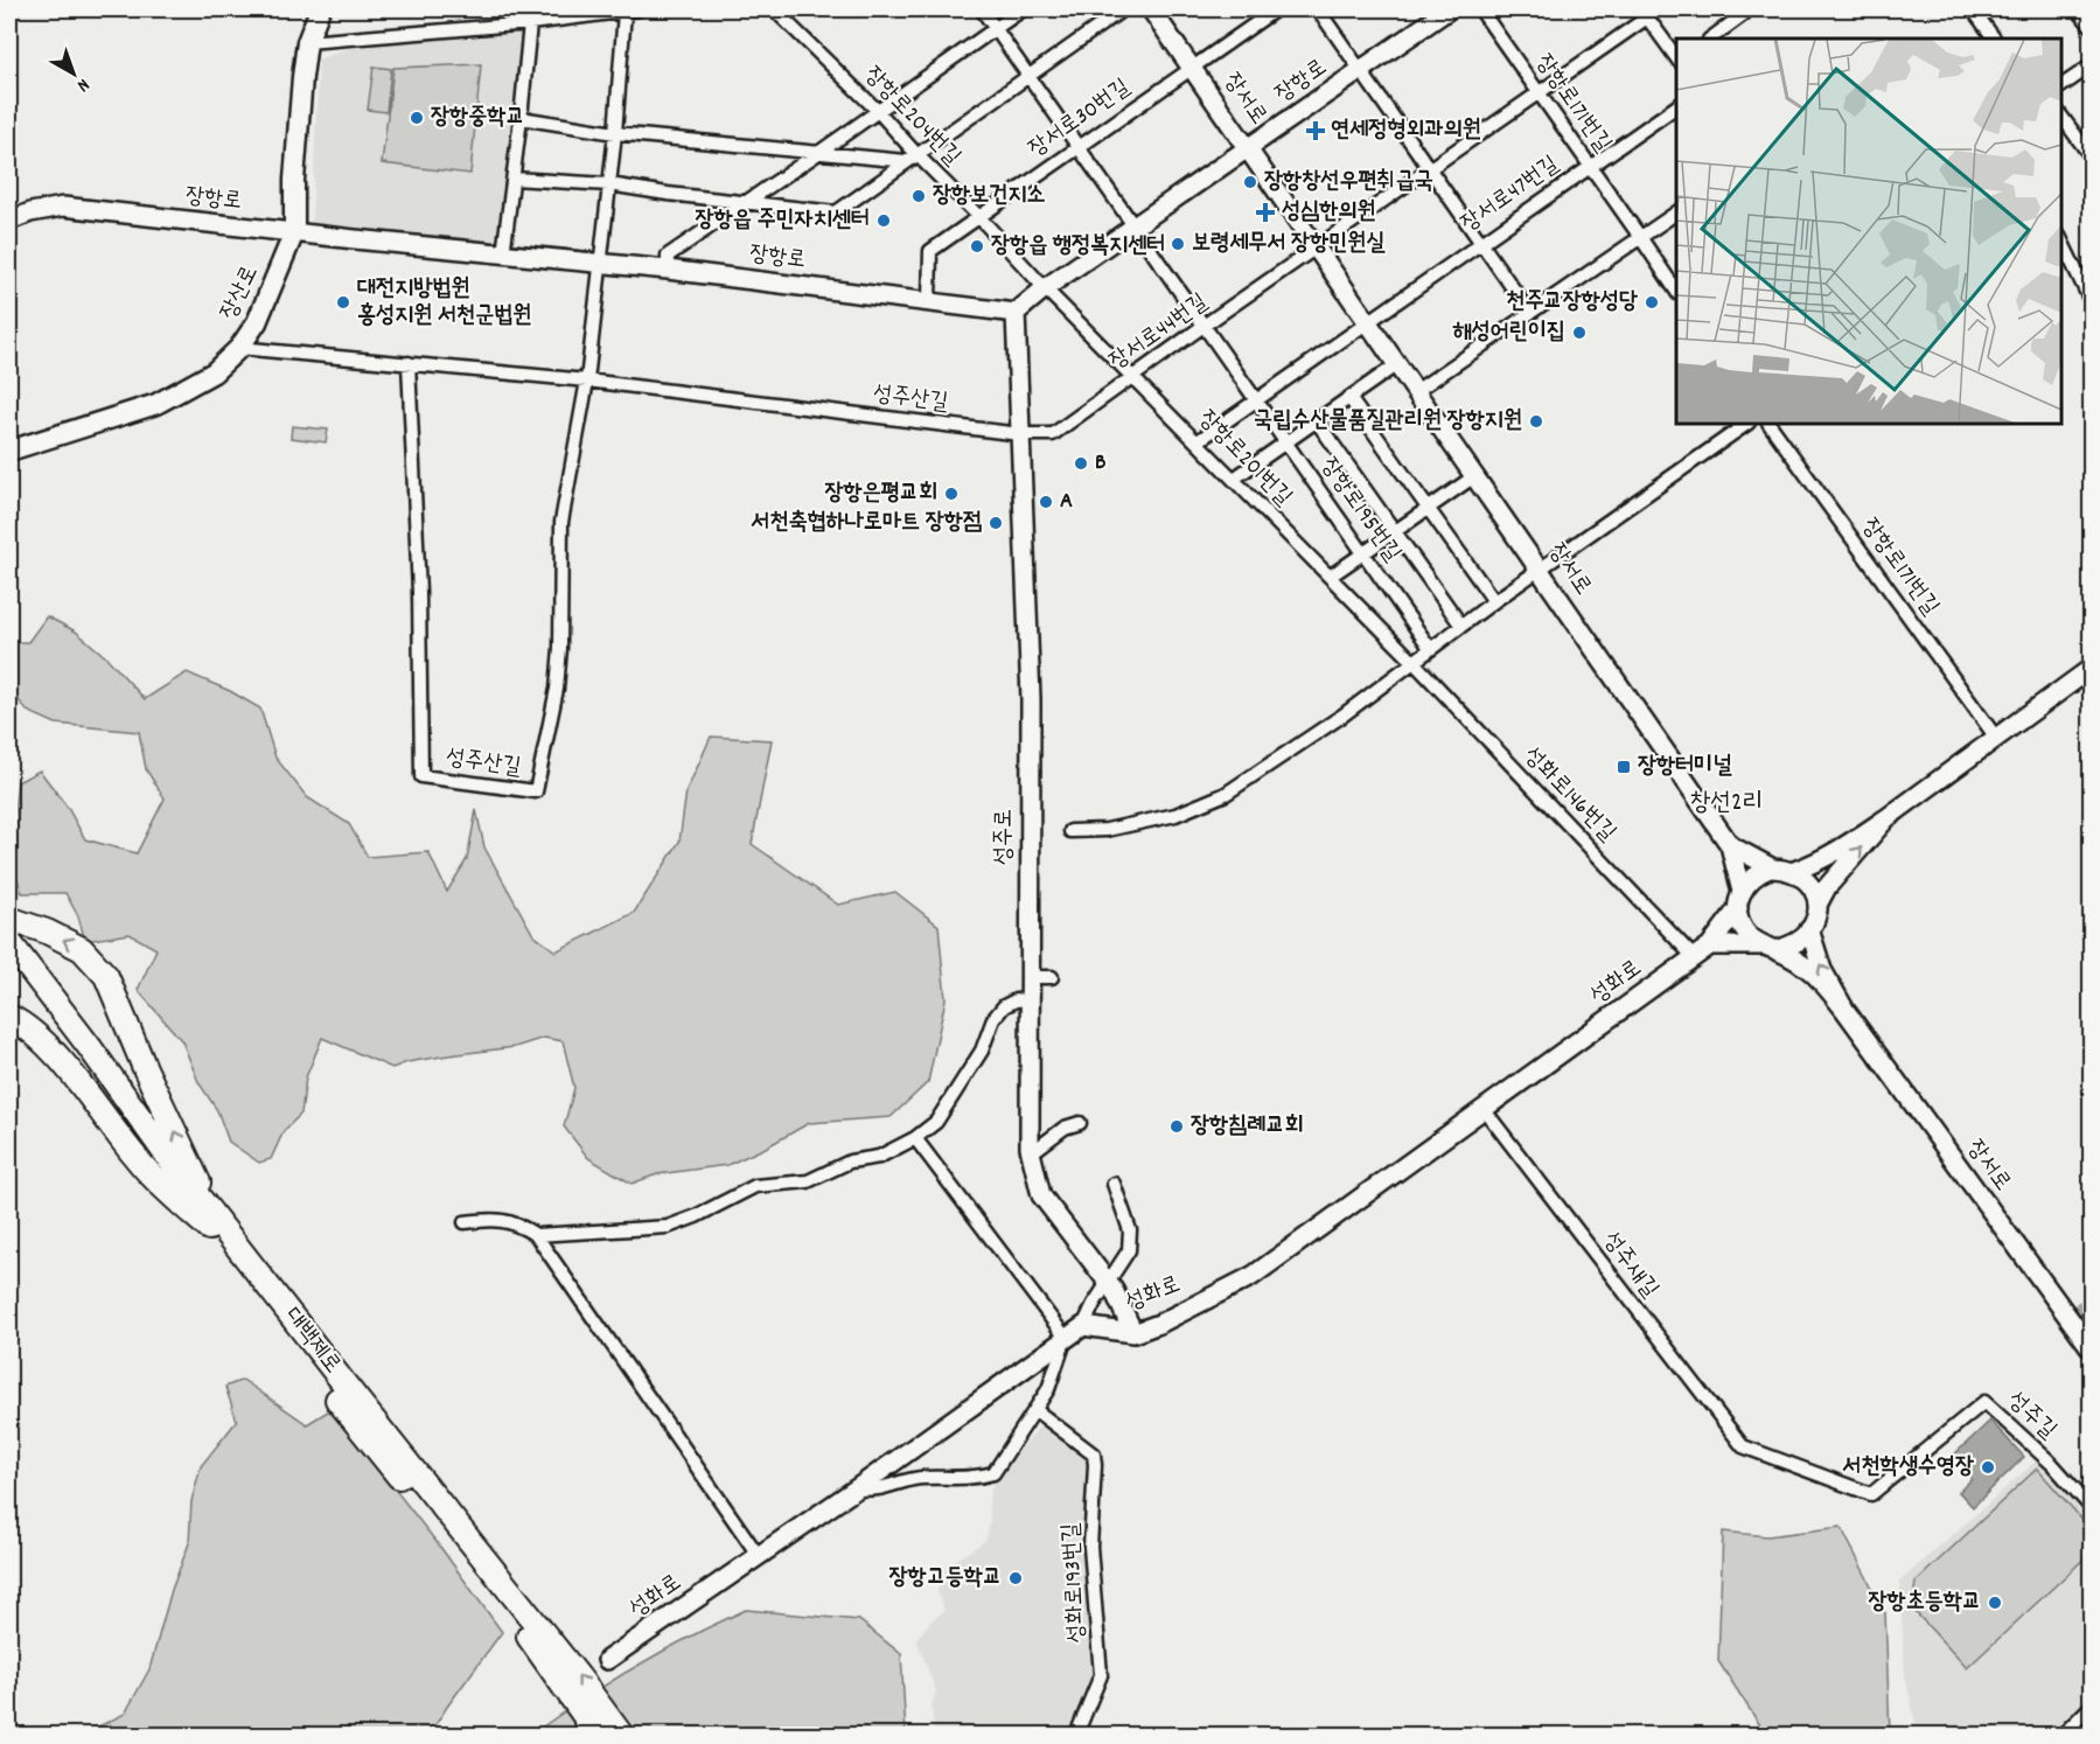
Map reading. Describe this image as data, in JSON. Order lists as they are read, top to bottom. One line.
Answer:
{"streets":{"highway":["대백제로"],"main road":["장산로"],"street":["장항로","장서로","장항로171번길","장항로204번길","장서로30번길","장서로47번길","장서로44번길","성주산길","장항로201번길","장항로195번길","성화로146번길","성주로","성화로","성주새길","성주길","성화로193번길"]},"crossings":[["장항로","장서로"],["장항로","장항로204번길"],["장항로","장서로30번길"],["장항로","장산로"],["장항로","성주산길"],["장항로","장항로201번길"],["장항로","장항로195번길"],["장항로","성주로"],["장서로","장서로30번길"],["장서로","장서로47번길"],["장서로","장서로44번길"],["장항로171번길","장서로47번길"],["장항로171번길","장서로44번길"],["장항로204번길","장서로30번길"],["장항로204번길","장항로201번길"],["장서로30번길","장항로195번길"],["장산로","성주산길"],["장서로44번길","성주산길"],["장서로44번길","장항로201번길"],["장서로44번길","장항로195번길"],["장서로44번길","성주로"],["성주산길","성주로"],["장항로201번길","성화로146번길"],["성화로146번길","성화로"],["성주로","성화로"],["성화로","성주새길"],["성주새길","성주길"]],"districts":["창선2리"],"places":{"other":["장항중학교","장항창선우편취급국","장항보건지소","장항읍 주민자치센터","보령세무서 장항민원실","장항읍 행정복지센터","대전지방법원 홍성지원 서천군법원","천주교장항성당","해성어린이집","국립수산물품질관리원 장항지원","B","장항은평교회","A","서천축협하나로마트 장항점","장항침례교회","서천학생수영장","장항고등학교","장항초등학교"],"health":["연세정형외과의원","성심한의원"],"transit":["장항터미널"]},"north":"bottom right"}
